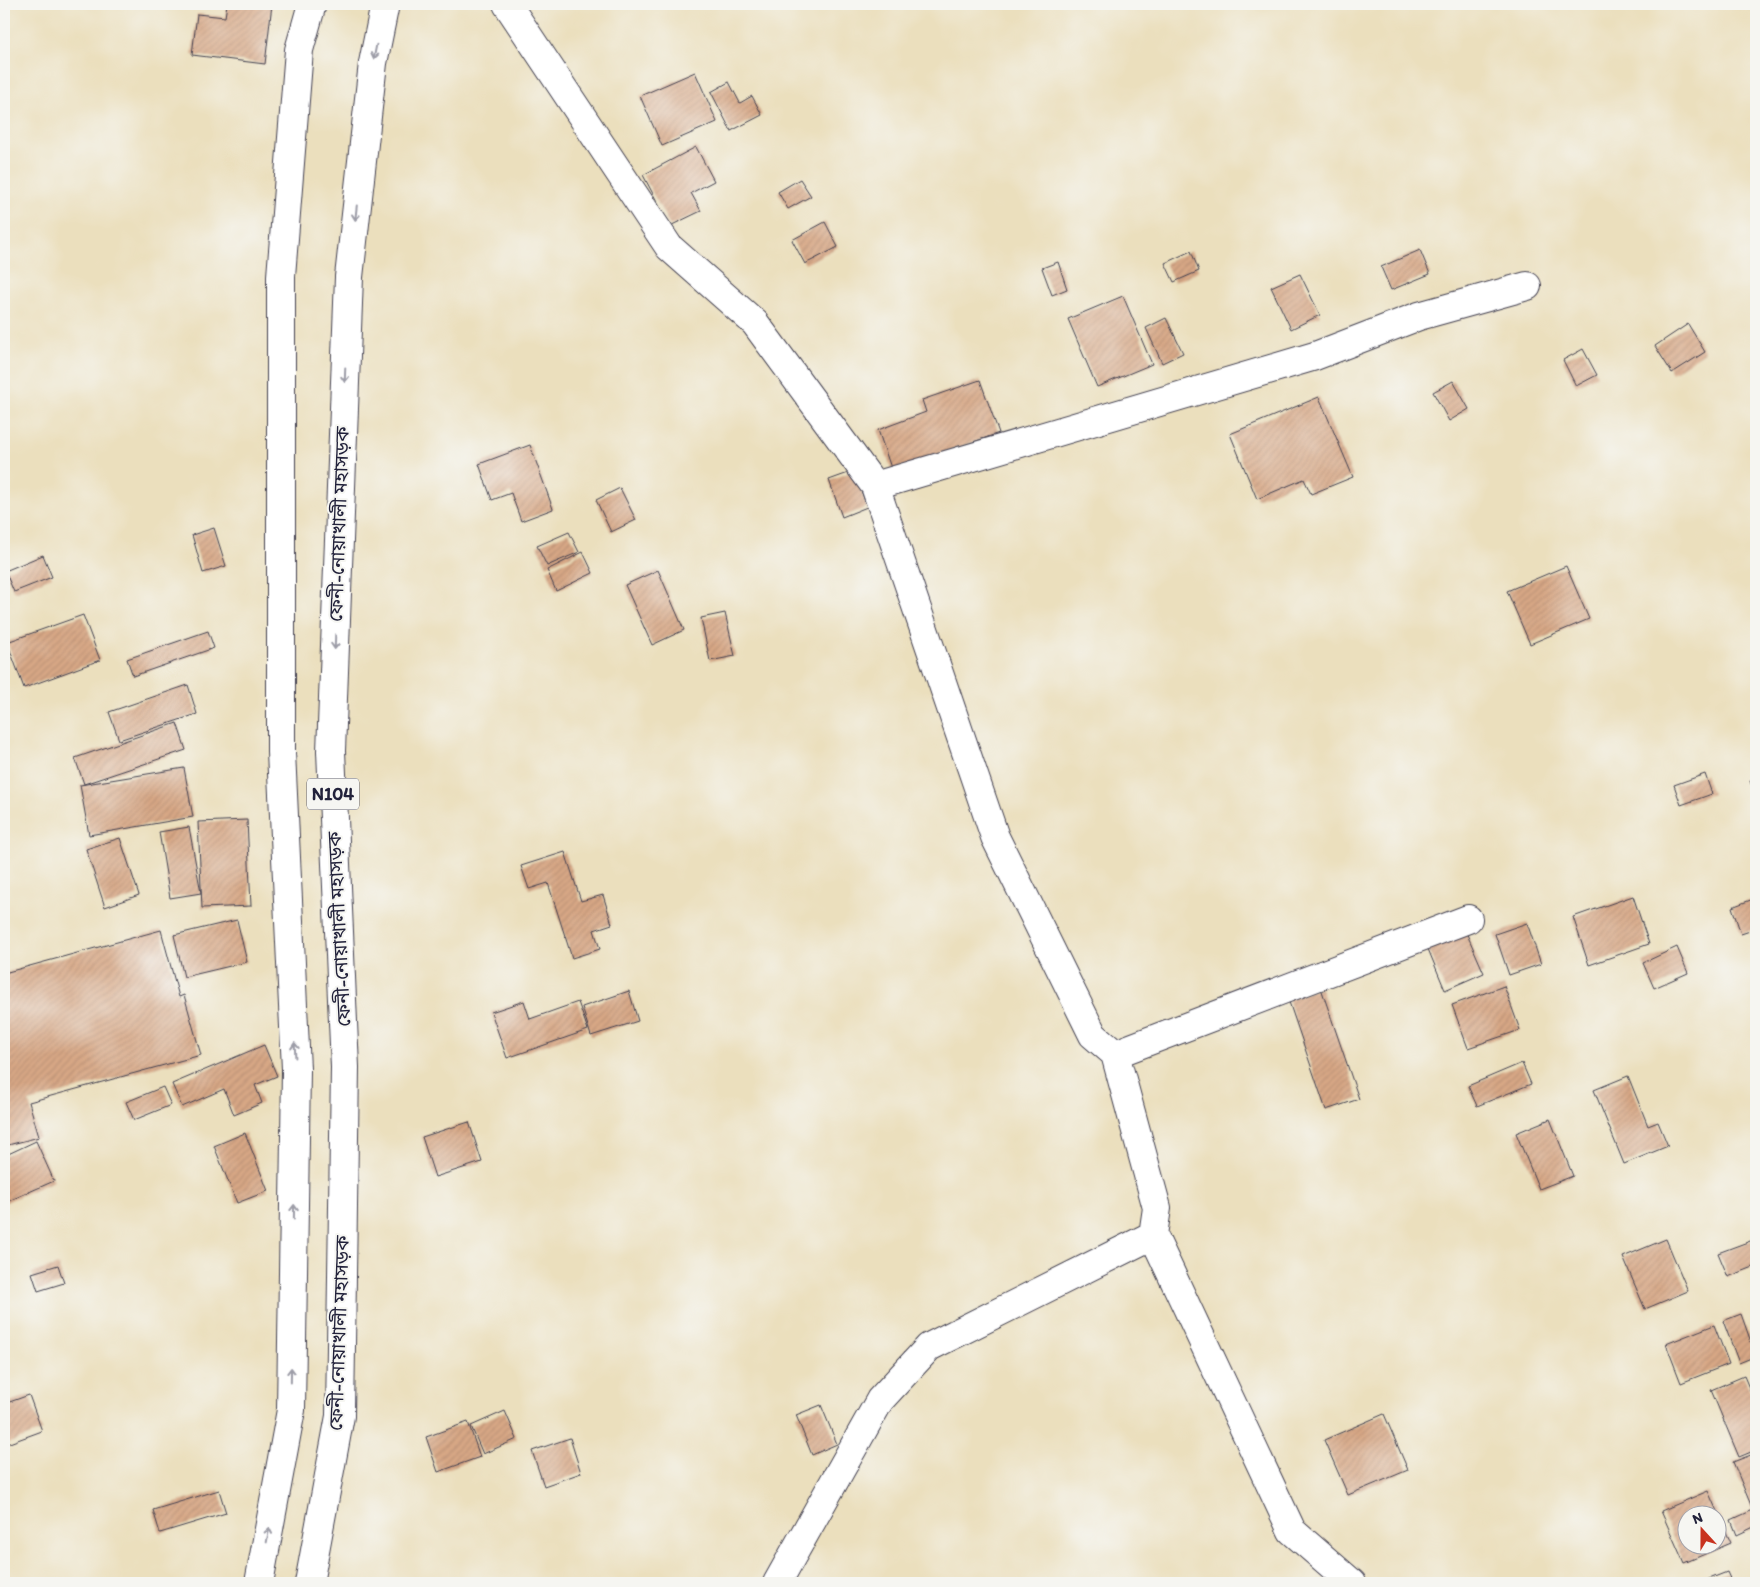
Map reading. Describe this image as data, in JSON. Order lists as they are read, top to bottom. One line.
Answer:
{"streets":{"main road":["ফেনী-নোয়াখালী মহাসড়ক","N104"]},"north":"top"}
